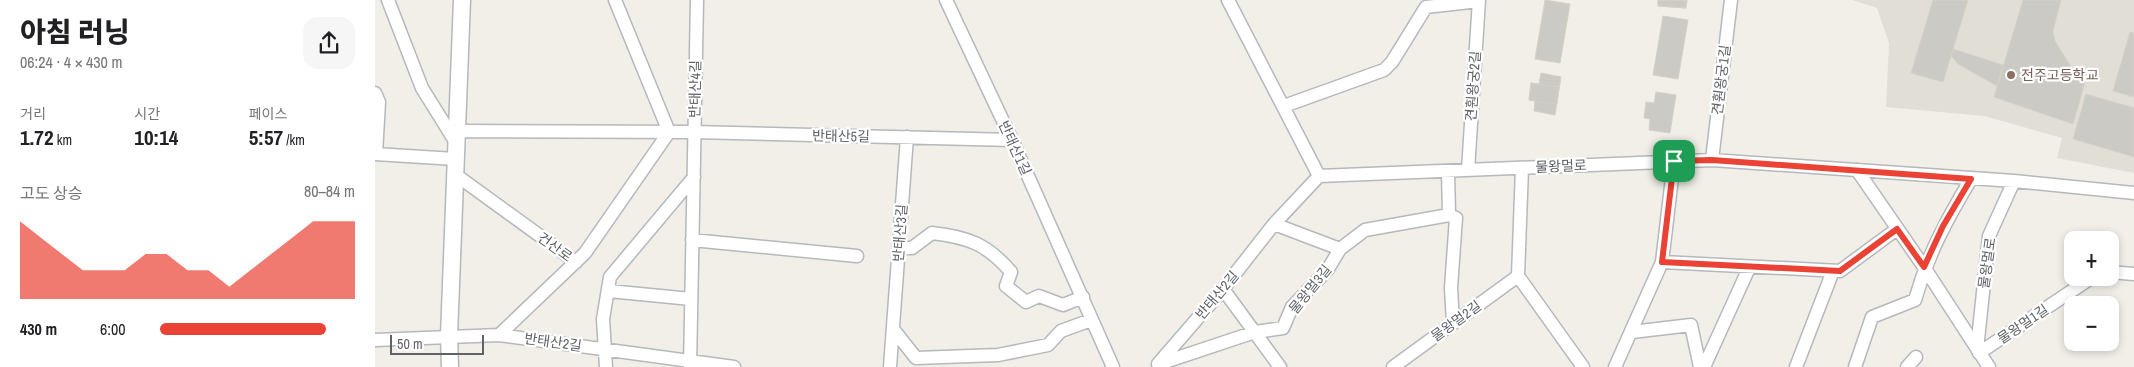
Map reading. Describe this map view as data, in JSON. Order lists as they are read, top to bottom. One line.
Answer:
{"streets":{"street":["견훤왕궁1길","견훤왕궁2길","반태산4길","반태산5길","반태산1길","물왕멀로","반태산3길","건산로","물왕멀3길","반태산2길","물왕멀2길","물왕멀1길"]},"crossings":[["견훤왕궁1길","물왕멀로"],["견훤왕궁2길","물왕멀로"],["반태산4길","반태산5길"],["반태산4길","반태산2길"],["반태산5길","반태산1길"],["반태산5길","반태산3길"],["물왕멀로","반태산2길"],["물왕멀로","물왕멀1길"],["건산로","반태산2길"],["물왕멀3길","반태산2길"]],"places":["전주고등학교"],"scale_bar":"50 m","page":{"heading":["아침 러닝","06:24 · 4 × 430 m"],"stats":[["거리","1.72 km"],["시간","10:14"],["페이스","5:57 /km"]],"chart":["고도 상승","80–84 m"],"map_buttons":["+","−"],"list":[{"name":"430 m","note":"6:00"}],"scale":"50 m"}}
